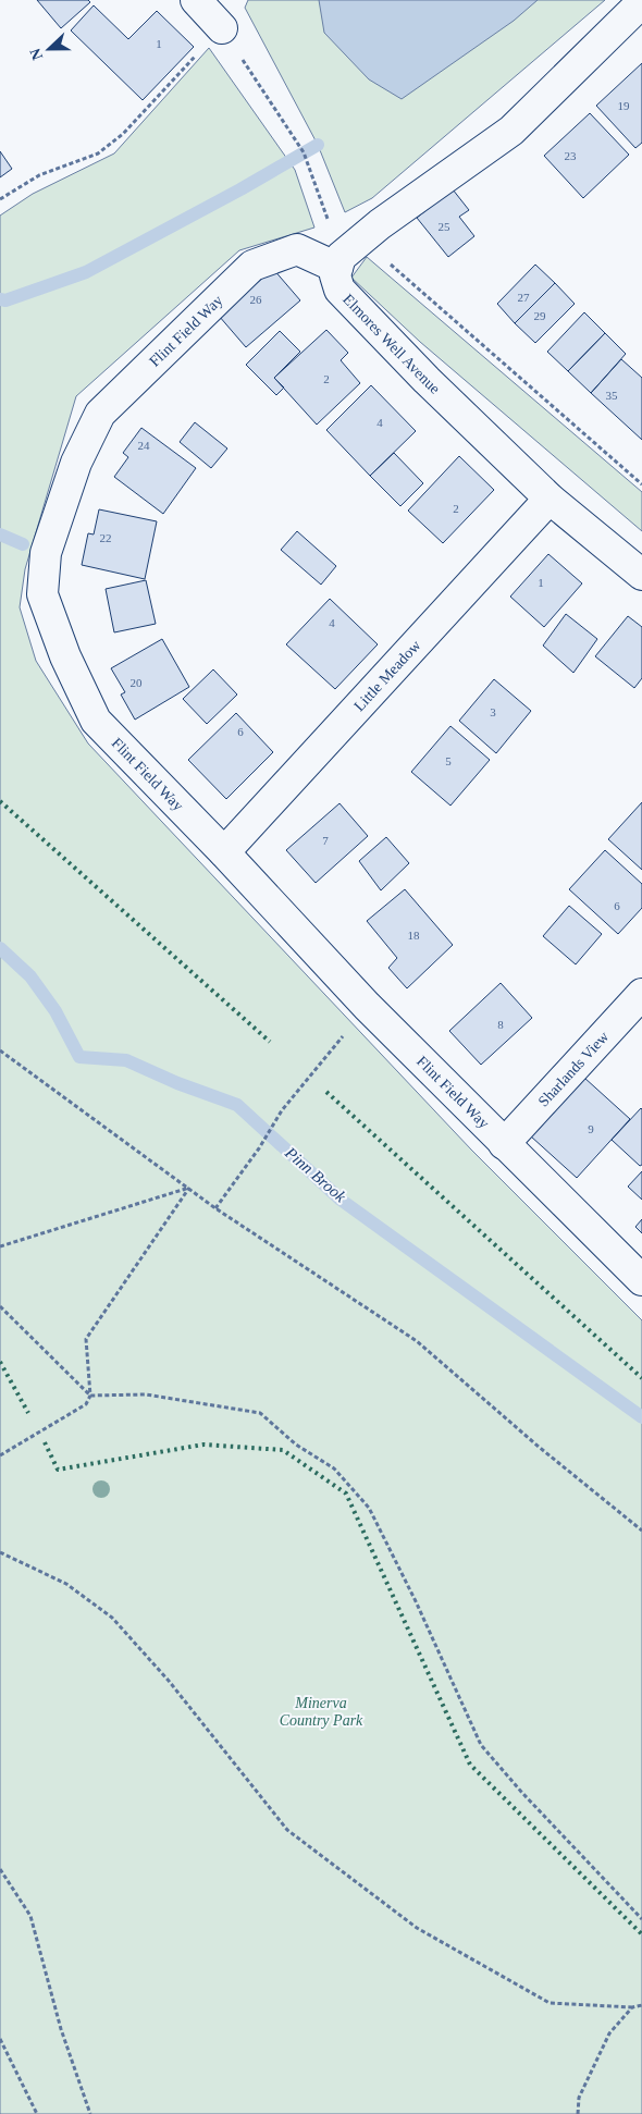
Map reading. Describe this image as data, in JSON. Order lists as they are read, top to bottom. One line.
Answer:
{"streets":{"street":["Flint Field Way","Elmores Well Avenue","Little Meadow","Sharlands View"]},"crossings":[["Flint Field Way","Elmores Well Avenue"],["Flint Field Way","Little Meadow"],["Flint Field Way","Sharlands View"],["Elmores Well Avenue","Little Meadow"]],"water":["Pinn Brook"],"parks":["Minerva Country Park"],"house_numbers":["1","19","23","25","27","26","29","2","35","4","24","2","22","1","4","20","3","6","5","7","6","18","8","9"],"north":"left"}
